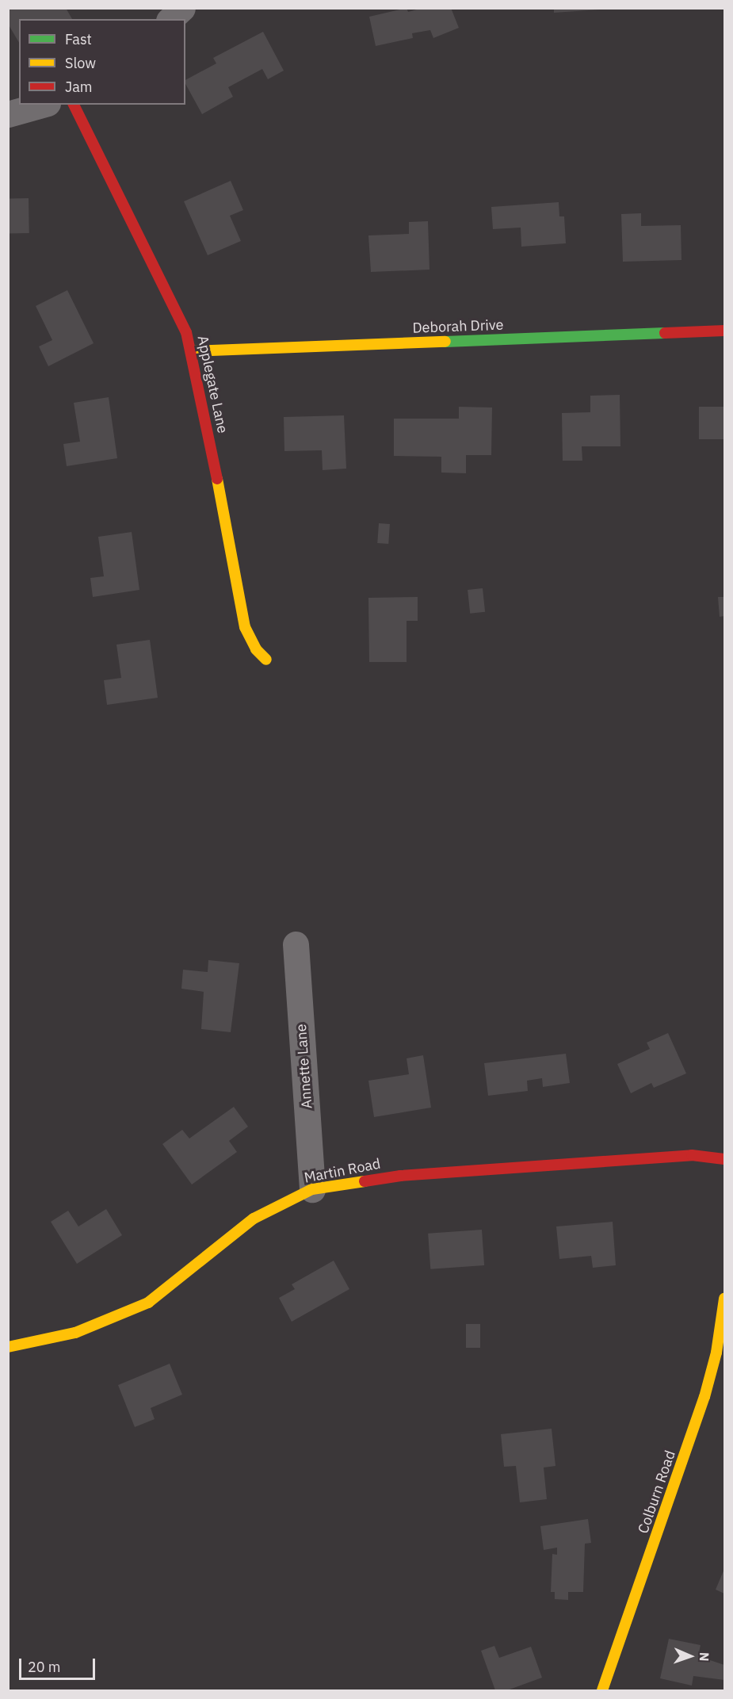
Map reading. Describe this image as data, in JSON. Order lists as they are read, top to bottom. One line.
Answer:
{"streets":{"street":["Deborah Drive","Applegate Lane","Annette Lane","Martin Road","Colburn Road"]},"crossings":[["Deborah Drive","Applegate Lane"],["Annette Lane","Martin Road"]],"legend":["Fast","Slow","Jam"],"scale_bar":"20 m","north":"right"}
